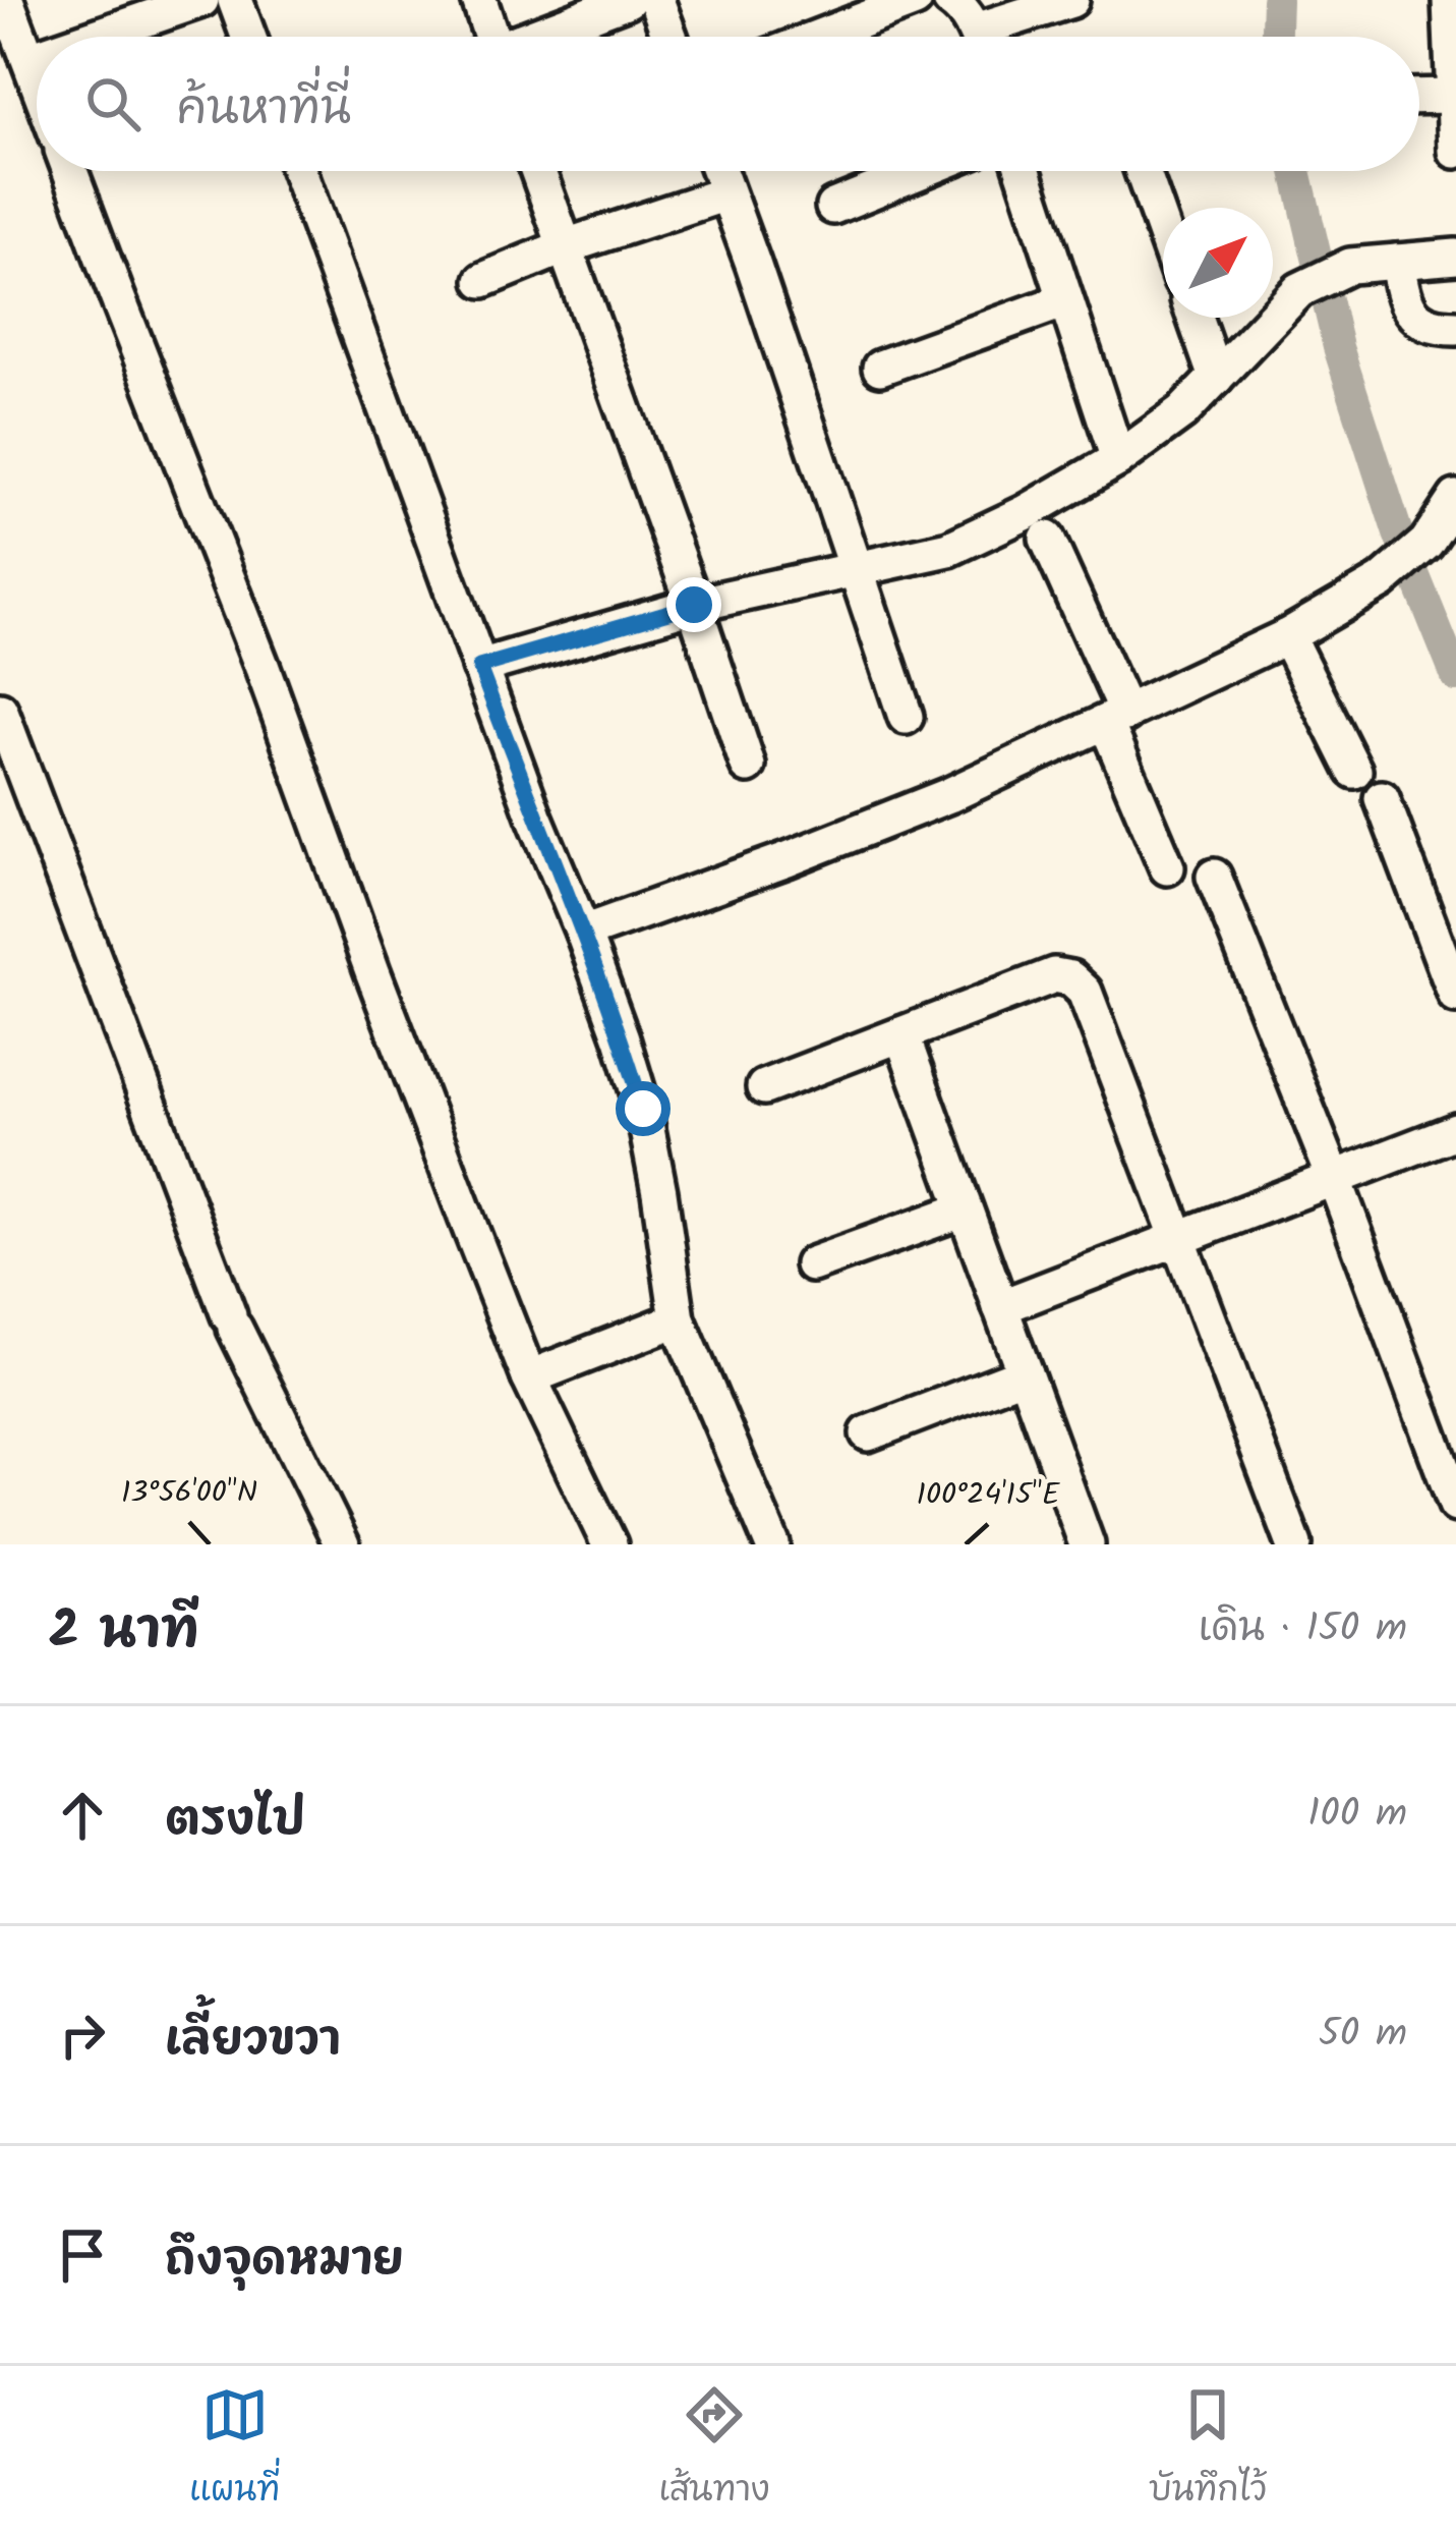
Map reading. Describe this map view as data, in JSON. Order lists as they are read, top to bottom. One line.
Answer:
{"north":"top right","page":{"search":"ค้นหาที่นี่","heading":["2 นาที","เดิน · 150 m"],"list":[["ตรงไป","100 m"],["เลี้ยวขวา","50 m"],"ถึงจุดหมาย"],"nav":["แผนที่","เส้นทาง","บันทึกไว้"]},"coordinates":["13°56'00\"N","100°24'15\"E"]}
